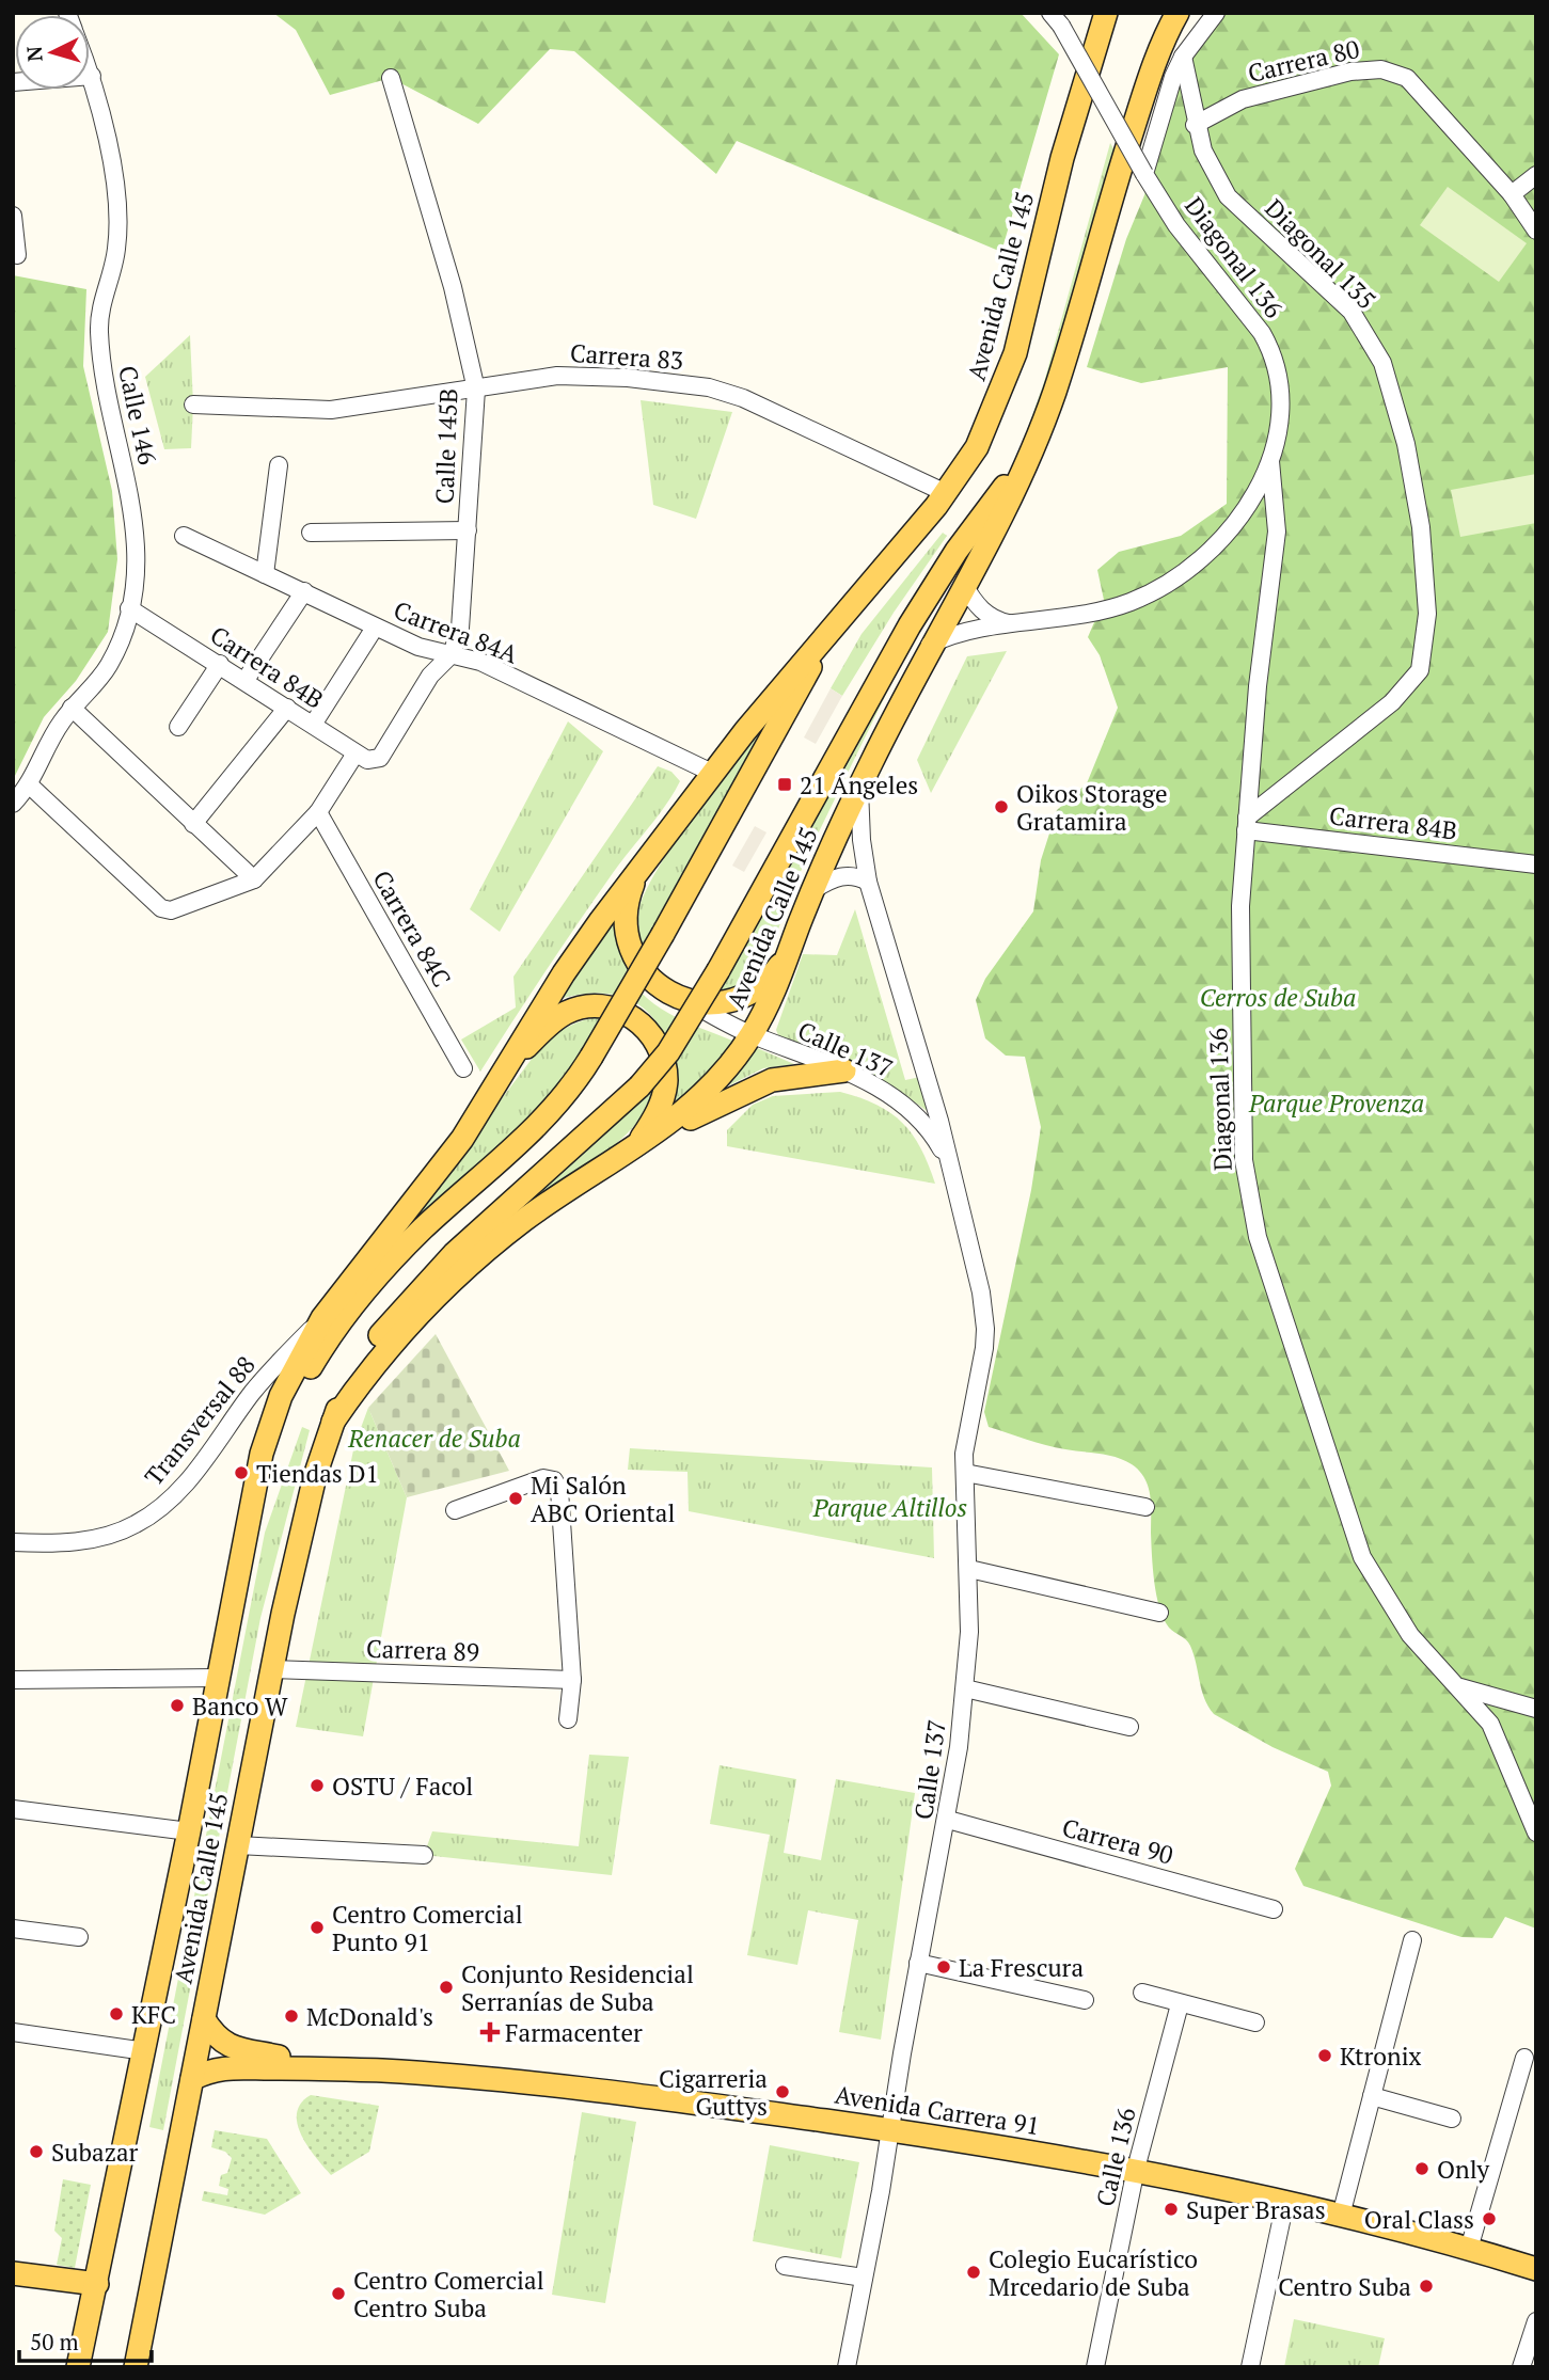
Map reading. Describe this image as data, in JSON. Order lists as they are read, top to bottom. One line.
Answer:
{"streets":{"main road":["Avenida Calle 145","Avenida Carrera 91"],"street":["Carrera 80","Diagonal 135","Diagonal 136","Carrera 83","Calle 146","Calle 145B","Carrera 84A","Carrera 84B","Carrera 84C","Calle 137","Transversal 88","Carrera 89","Carrera 90","Calle 136"]},"crossings":[["Carrera 80","Diagonal 135"],["Diagonal 135","Diagonal 136"],["Diagonal 135","Carrera 84B"],["Diagonal 136","Avenida Calle 145"],["Diagonal 136","Carrera 84B"],["Avenida Calle 145","Carrera 83"],["Avenida Calle 145","Carrera 84A"],["Avenida Calle 145","Calle 137"],["Avenida Calle 145","Transversal 88"],["Avenida Calle 145","Carrera 89"],["Avenida Calle 145","Avenida Carrera 91"],["Carrera 83","Calle 145B"],["Calle 146","Carrera 84B"],["Calle 145B","Carrera 84A"],["Calle 145B","Carrera 84B"],["Calle 137","Carrera 90"],["Calle 137","Avenida Carrera 91"],["Avenida Carrera 91","Calle 136"]],"parks":["Cerros de Suba","Parque Provenza","Renacer de Suba","Parque Altillos"],"places":{"transit":["21 Ángeles"],"other":["Oikos Storage Gratamira","Tiendas D1","Mi Salón ABC Oriental","Banco W","OSTU / Facol","Centro Comercial Punto 91","La Frescura","Conjunto Residencial Serranías de Suba","KFC","McDonald's","Ktronix","Cigarreria Guttys","Subazar","Only","Super Brasas","Oral Class","Colegio Eucarístico Mrcedario de Suba","Centro Suba","Centro Comercial Centro Suba"],"health":["Farmacenter"]},"scale_bar":"50 m","north":"left"}
